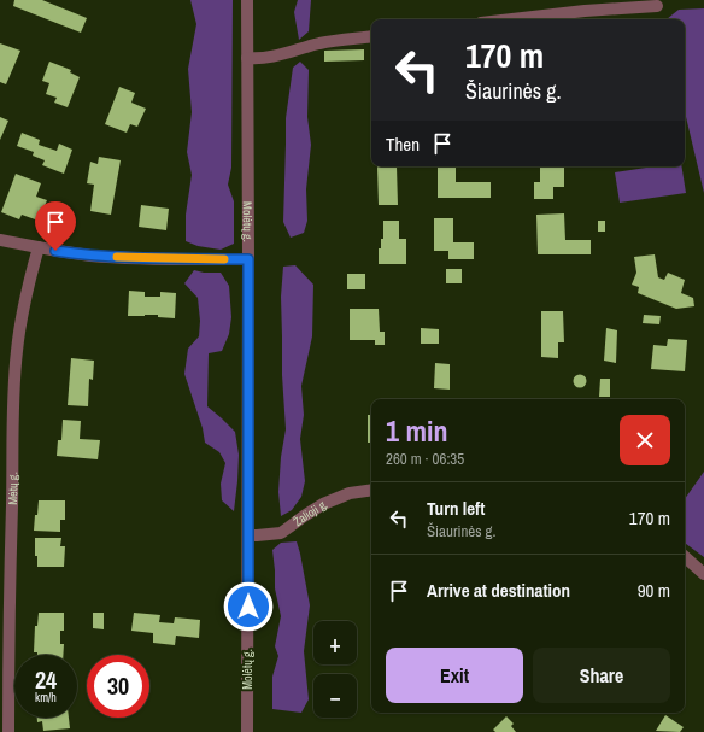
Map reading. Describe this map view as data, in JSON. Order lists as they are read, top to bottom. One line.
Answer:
{"streets":{"street":["Molėtų g.","Mėtų g.","Žalioji g."]},"crossings":[["Molėtų g.","Žalioji g."]],"page":{"turn":["170 m","Šiaurinės g."],"then":"Then","heading":["1 min","260 m · 06:35"],"list":[{"name":"Turn left","note":"Šiaurinės g.","value":"170 m"},{"name":"Arrive at destination","value":"90 m"}],"map_buttons":["+","−"],"buttons":["Exit","Share"],"speed":"24 km/h","limit":"30"}}
